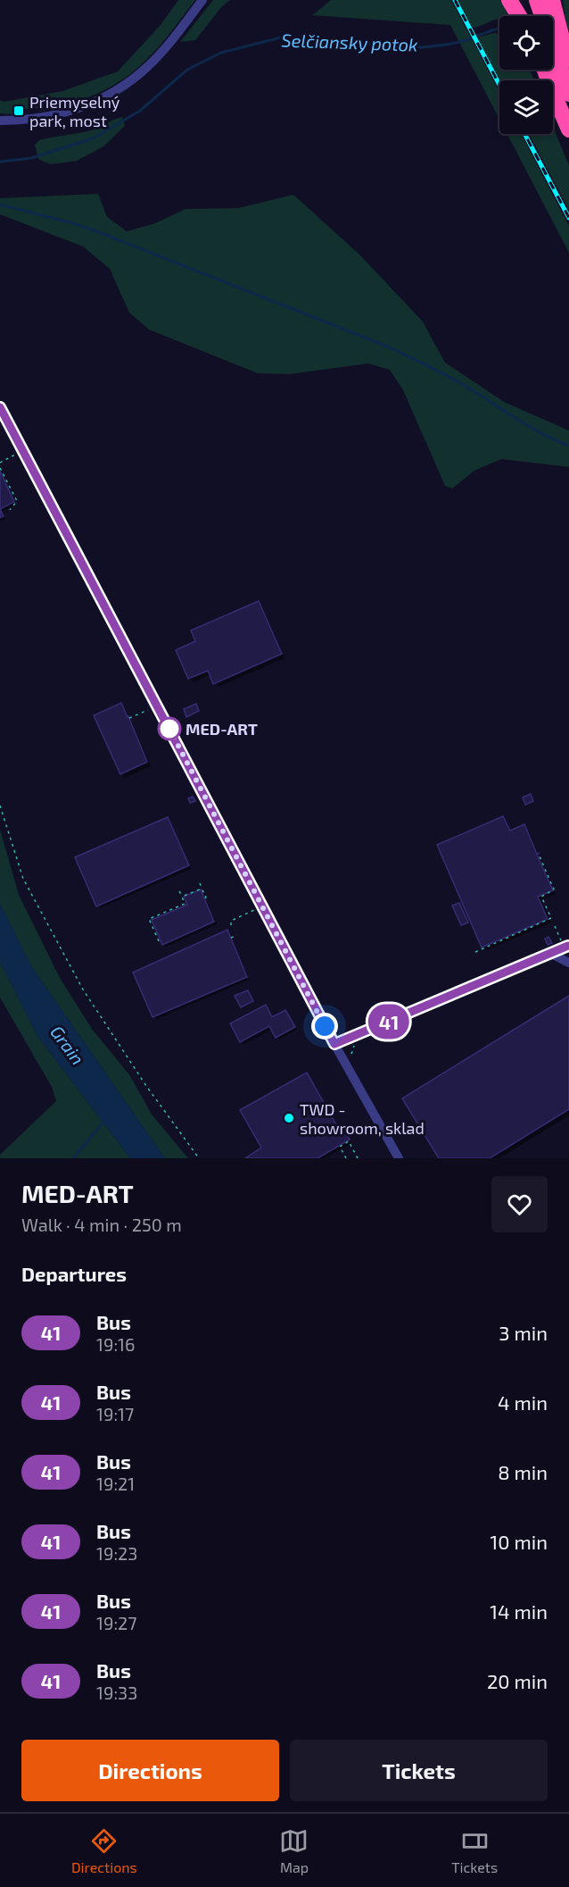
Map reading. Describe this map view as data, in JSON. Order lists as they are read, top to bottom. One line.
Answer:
{"water":["Selčiansky potok","Grain"],"places":{"transit":["Priemyselný park, most"],"other":["MED-ART","TWD - showroom, sklad"]},"lines":["bus line 41"],"page":{"on_map":"41","heading":[["MED-ART","Walk · 4 min · 250 m"],"Departures"],"list":[{"mark":"41","name":"Bus","note":"19:16","value":"3 min"},{"mark":"41","name":"Bus","note":"19:17","value":"4 min"},{"mark":"41","name":"Bus","note":"19:21","value":"8 min"},{"mark":"41","name":"Bus","note":"19:23","value":"10 min"},{"mark":"41","name":"Bus","note":"19:27","value":"14 min"},{"mark":"41","name":"Bus","note":"19:33","value":"20 min"}],"buttons":["Directions","Tickets"],"tabs":["Directions","Map","Tickets"]}}
